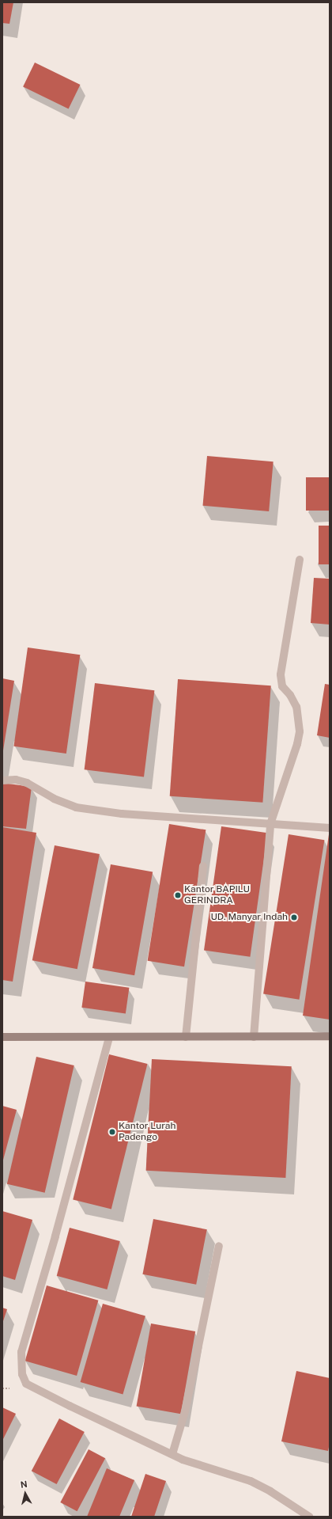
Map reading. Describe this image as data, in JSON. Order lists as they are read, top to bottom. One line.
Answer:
{"places":["Kantor BAPILU GERINDRA","UD. Manyar Indah","Kantor Lurah Padengo"],"north":"top"}
